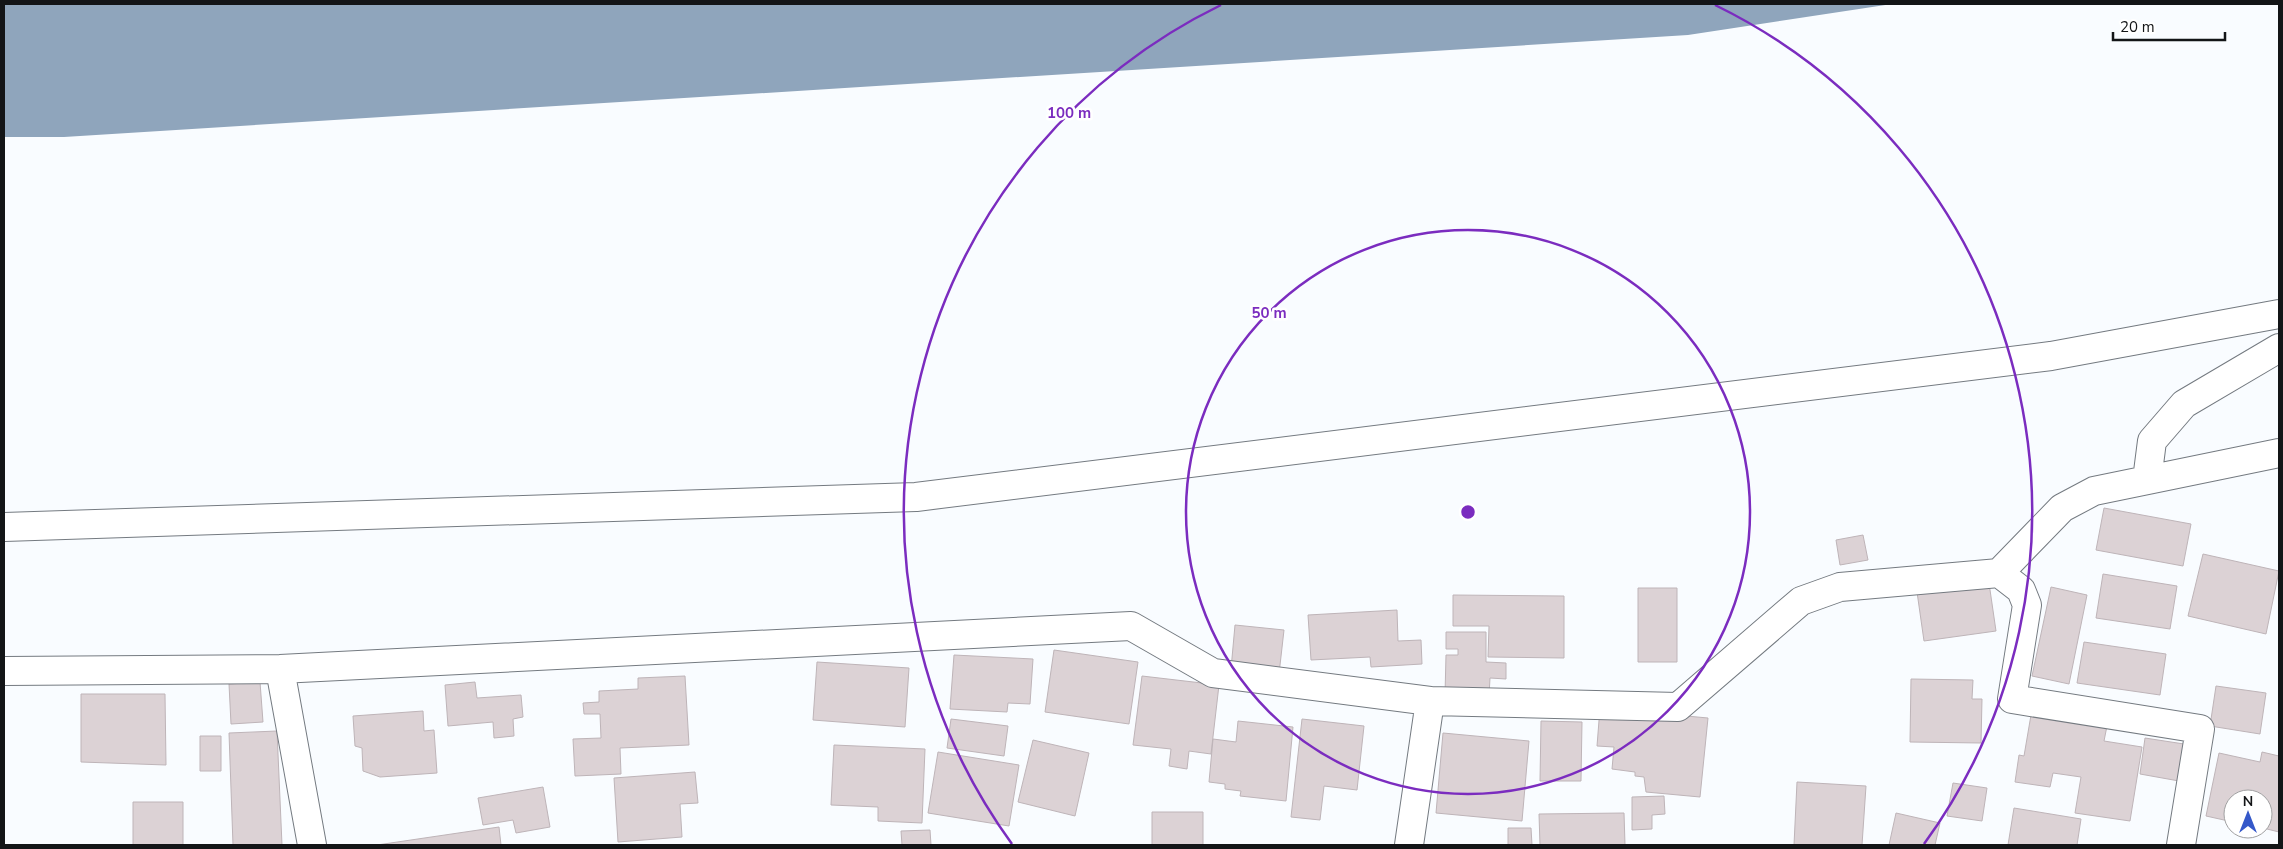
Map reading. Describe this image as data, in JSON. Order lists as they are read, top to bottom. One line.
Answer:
{"scale_bar":"20 m","north":"top","rings":["100 m","50 m"]}
